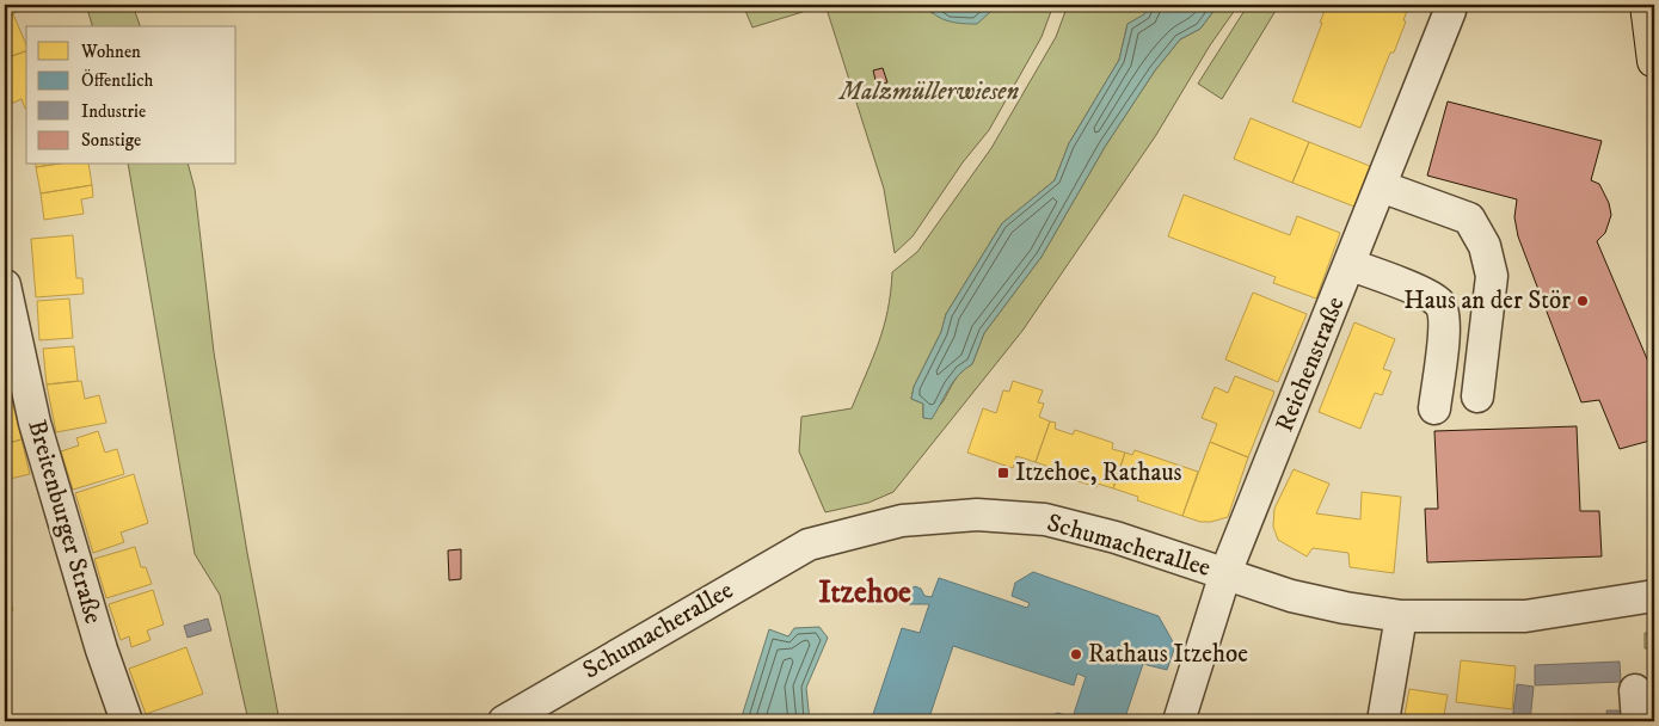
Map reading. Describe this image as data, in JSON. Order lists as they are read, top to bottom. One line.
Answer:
{"streets":{"street":["Reichenstraße","Breitenburger Straße","Schumacherallee"]},"crossings":[["Reichenstraße","Schumacherallee"]],"districts":["Itzehoe"],"parks":["Malzmüllerwiesen"],"places":{"other":["Haus an der Stör","Rathaus Itzehoe"],"transit":["Itzehoe, Rathaus"]},"legend":["Wohnen","Öffentlich","Industrie","Sonstige"]}
